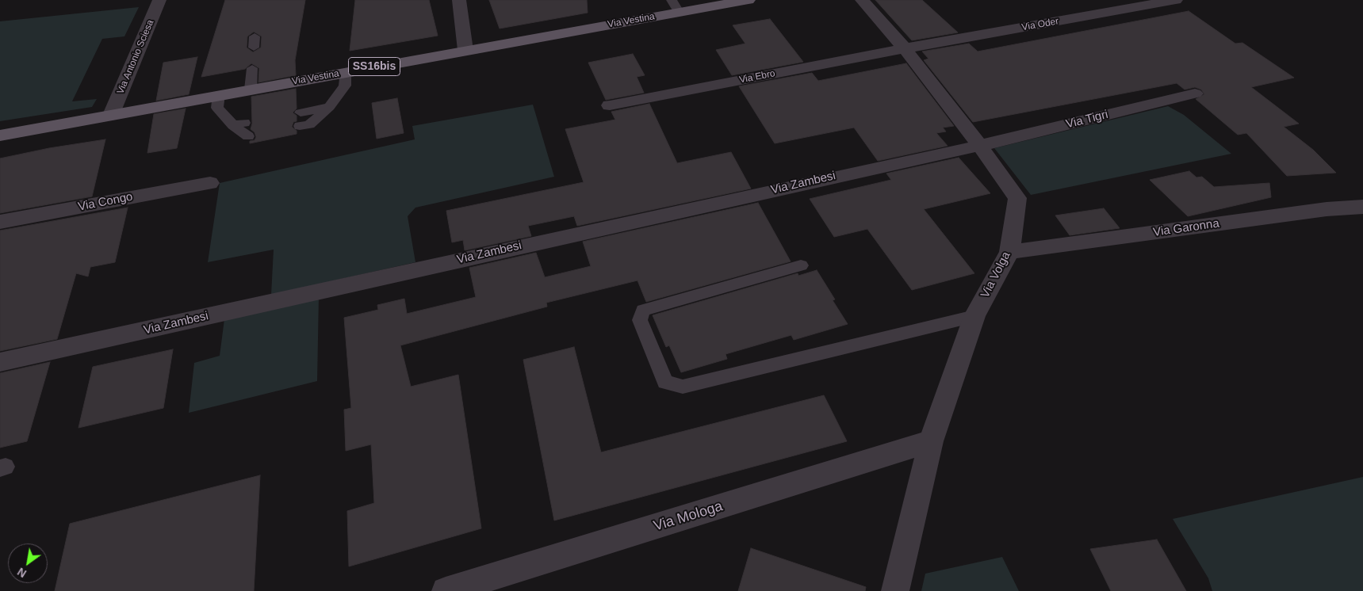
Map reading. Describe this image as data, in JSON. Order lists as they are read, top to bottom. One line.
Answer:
{"streets":{"main road":["Via Vestina","SS16bis"],"street":["Via Oder","Via Antonio Sciesa","Via Ebro","Via Tigri","Via Zambesi","Via Congo","Via Garonna","Via Volga","Via Mologa"]},"crossings":[["Via Vestina","Via Antonio Sciesa"],["Via Oder","Via Ebro"],["Via Oder","Via Volga"],["Via Ebro","Via Volga"],["Via Tigri","Via Zambesi"],["Via Tigri","Via Volga"],["Via Zambesi","Via Volga"],["Via Garonna","Via Volga"],["Via Volga","Via Mologa"]],"north":"bottom left"}
